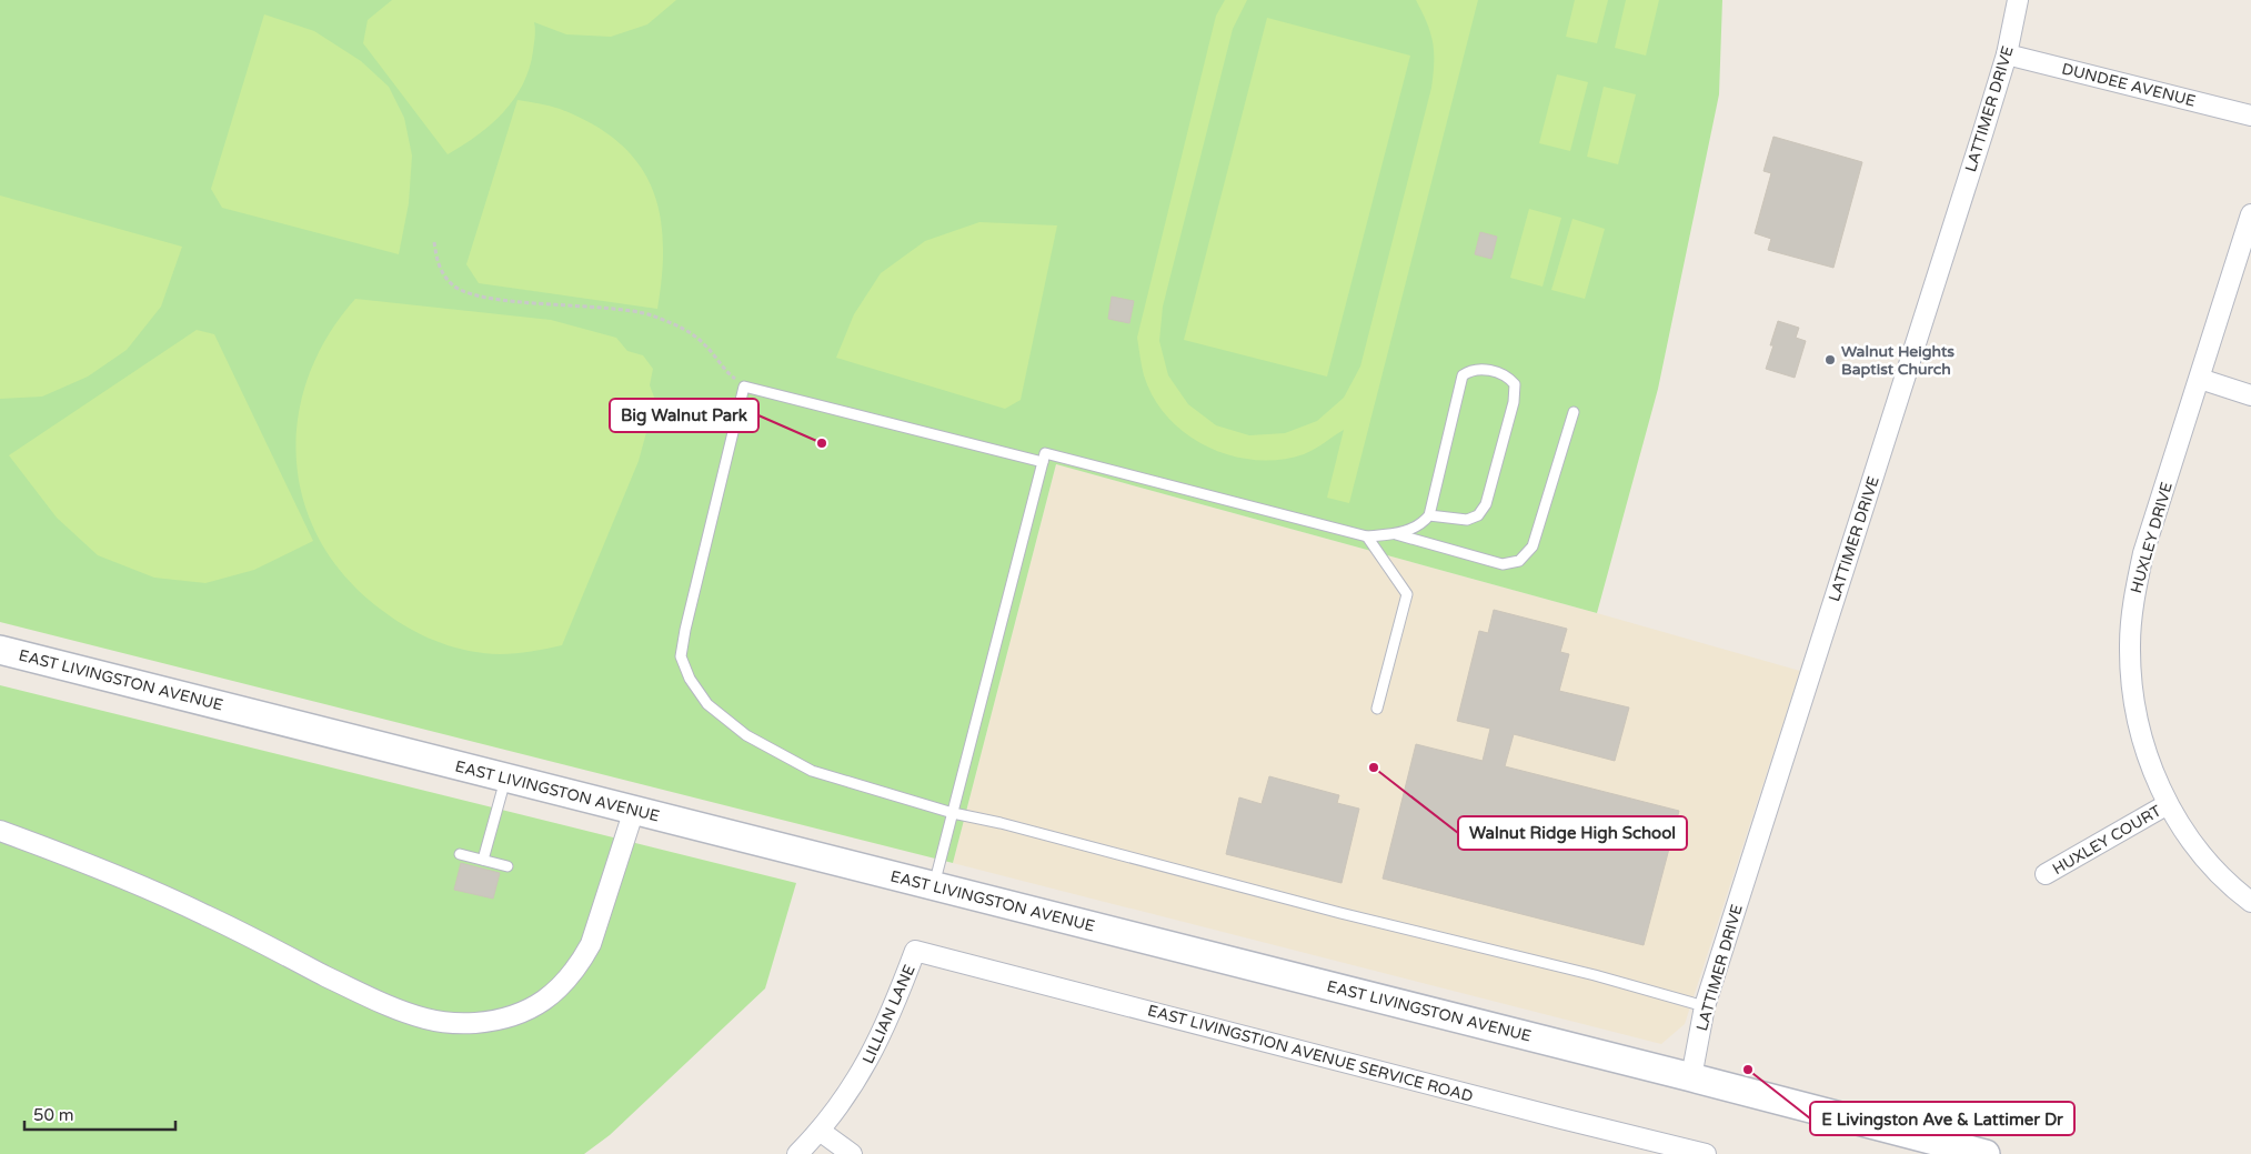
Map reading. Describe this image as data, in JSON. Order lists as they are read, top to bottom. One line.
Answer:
{"streets":{"main road":["EAST LIVINGSTON AVENUE"],"street":["DUNDEE AVENUE","LATTIMER DRIVE","HUXLEY DRIVE","HUXLEY COURT","LILLIAN LANE","EAST LIVINGSTION AVENUE SERVICE ROAD"]},"crossings":[["DUNDEE AVENUE","LATTIMER DRIVE"],["LATTIMER DRIVE","EAST LIVINGSTON AVENUE"],["HUXLEY DRIVE","HUXLEY COURT"],["LILLIAN LANE","EAST LIVINGSTION AVENUE SERVICE ROAD"]],"places":["Walnut Heights Baptist Church","Big Walnut Park","Walnut Ridge High School","E Livingston Ave & Lattimer Dr"],"scale_bar":"50 m"}
